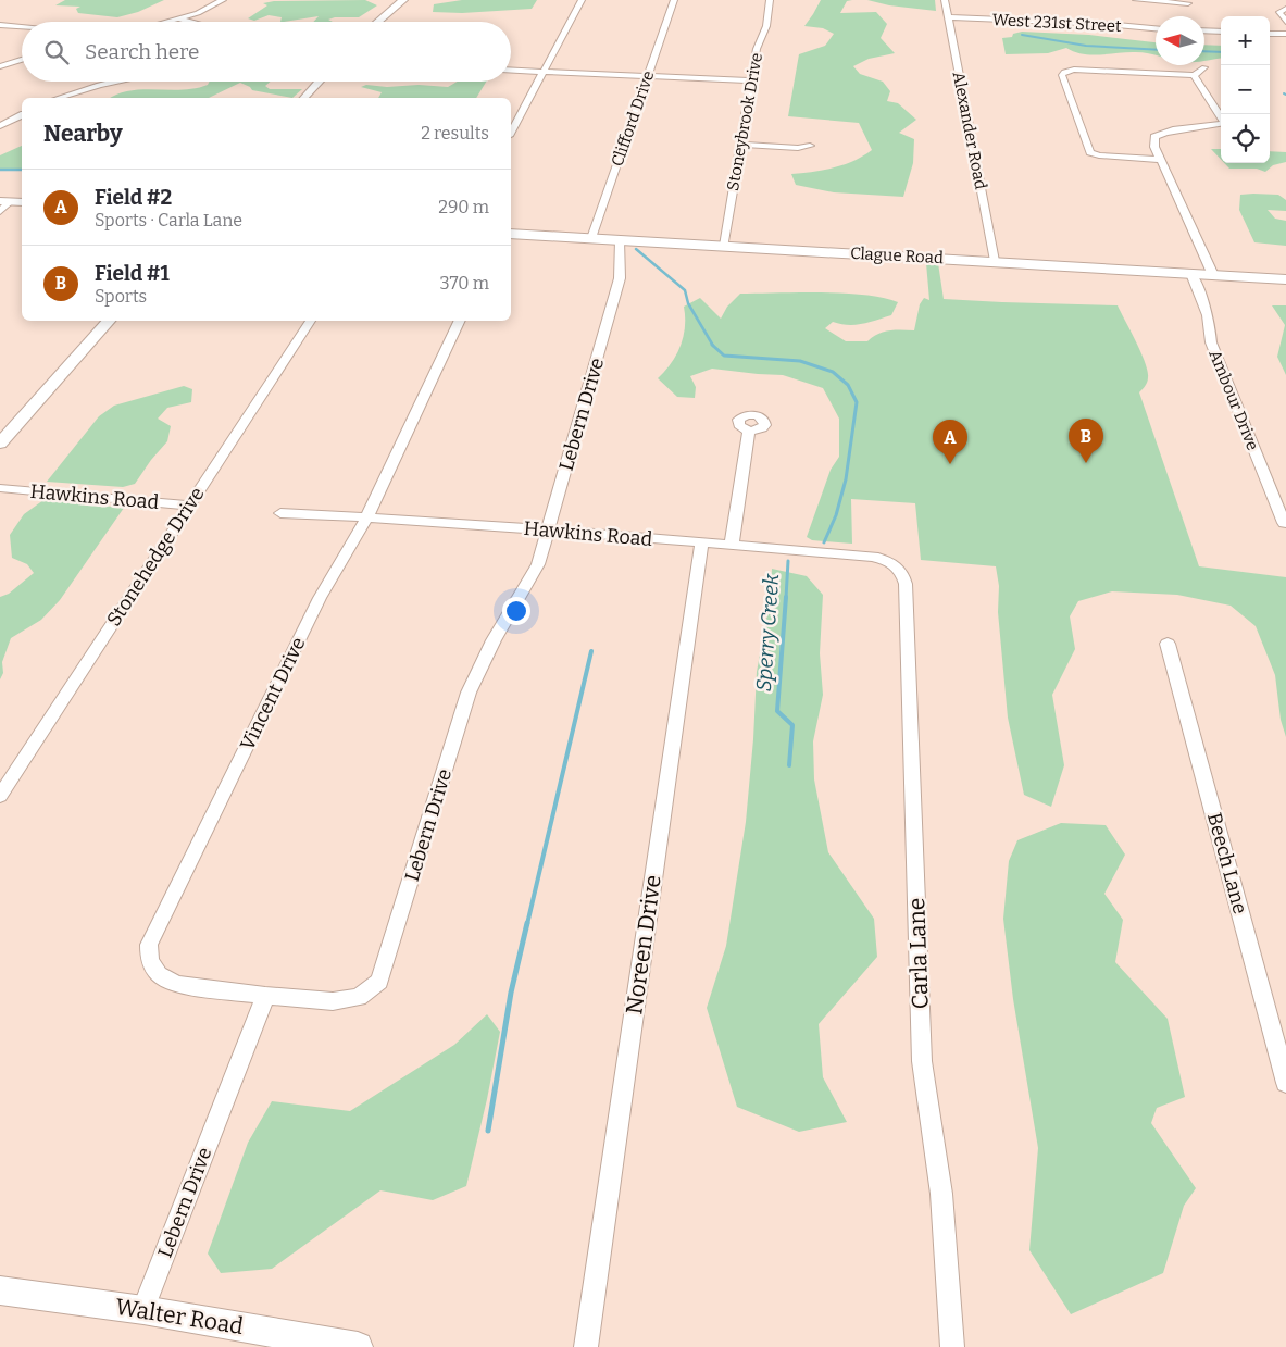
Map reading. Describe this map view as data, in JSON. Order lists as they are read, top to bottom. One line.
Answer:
{"streets":{"main road":["Clague Road"],"street":["West 231st Street","Clifford Drive","Stoneybrook Drive","Alexander Road","Ambour Drive","Lebern Drive","Hawkins Road","Stonehedge Drive","Vincent Drive","Beech Lane","Noreen Drive","Carla Lane","Walter Road"]},"crossings":[["West 231st Street","Alexander Road"],["Clifford Drive","Clague Road"],["Stoneybrook Drive","Clague Road"],["Alexander Road","Clague Road"],["Clague Road","Ambour Drive"],["Clague Road","Lebern Drive"],["Lebern Drive","Hawkins Road"],["Lebern Drive","Vincent Drive"],["Lebern Drive","Walter Road"],["Hawkins Road","Stonehedge Drive"],["Hawkins Road","Vincent Drive"],["Hawkins Road","Noreen Drive"],["Hawkins Road","Carla Lane"]],"water":["Sperry Creek"],"north":"left","page":{"map_buttons":["+","−"],"search":"Search here","heading":["Nearby","2 results"],"list":[{"mark":"A","name":"Field #2","note":"Sports · Carla Lane","value":"290 m"},{"mark":"B","name":"Field #1","note":"Sports","value":"370 m"}],"pins":["B","A"]}}
